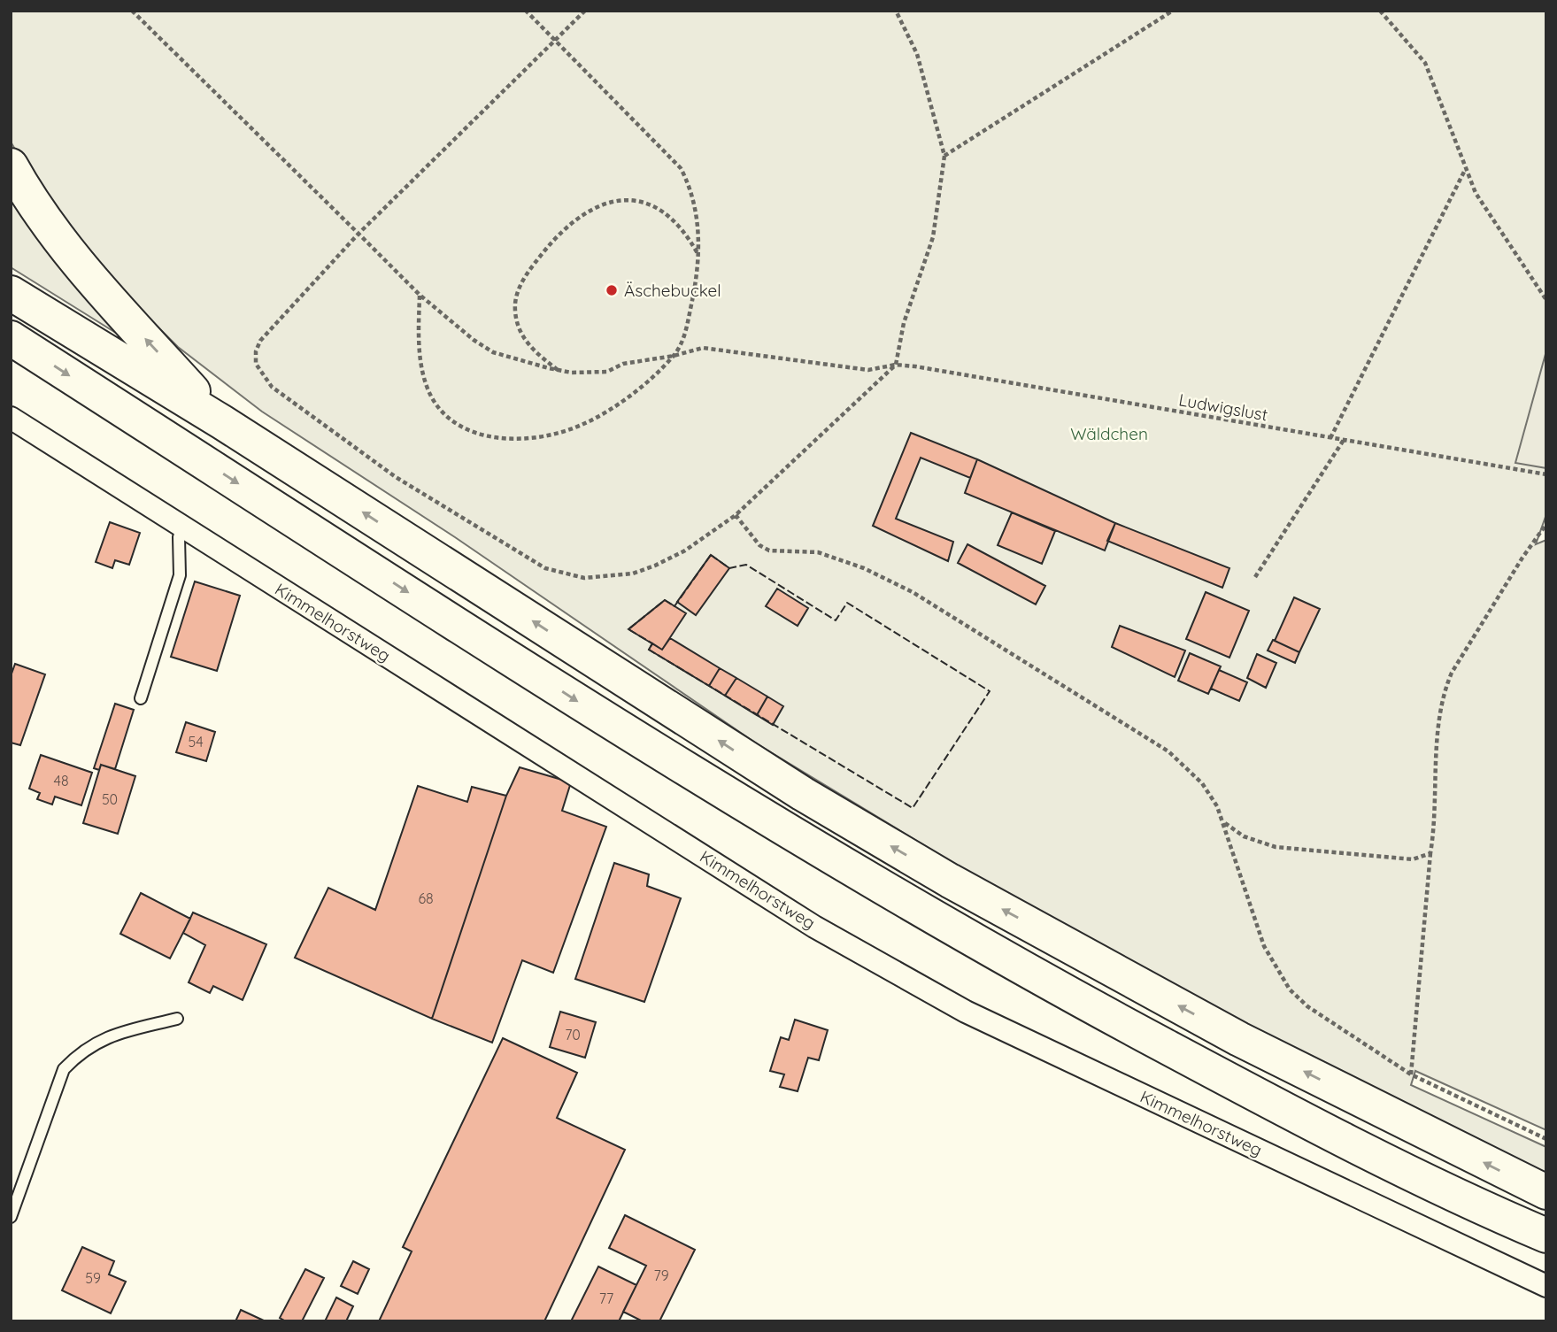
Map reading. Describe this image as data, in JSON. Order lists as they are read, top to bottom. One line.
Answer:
{"streets":{"street":["Kimmelhorstweg"],"path":["Ludwigslust"]},"parks":["Wäldchen"],"places":["Äschebuckel"],"house_numbers":["54","48","50","68","70","79","59","77"]}
